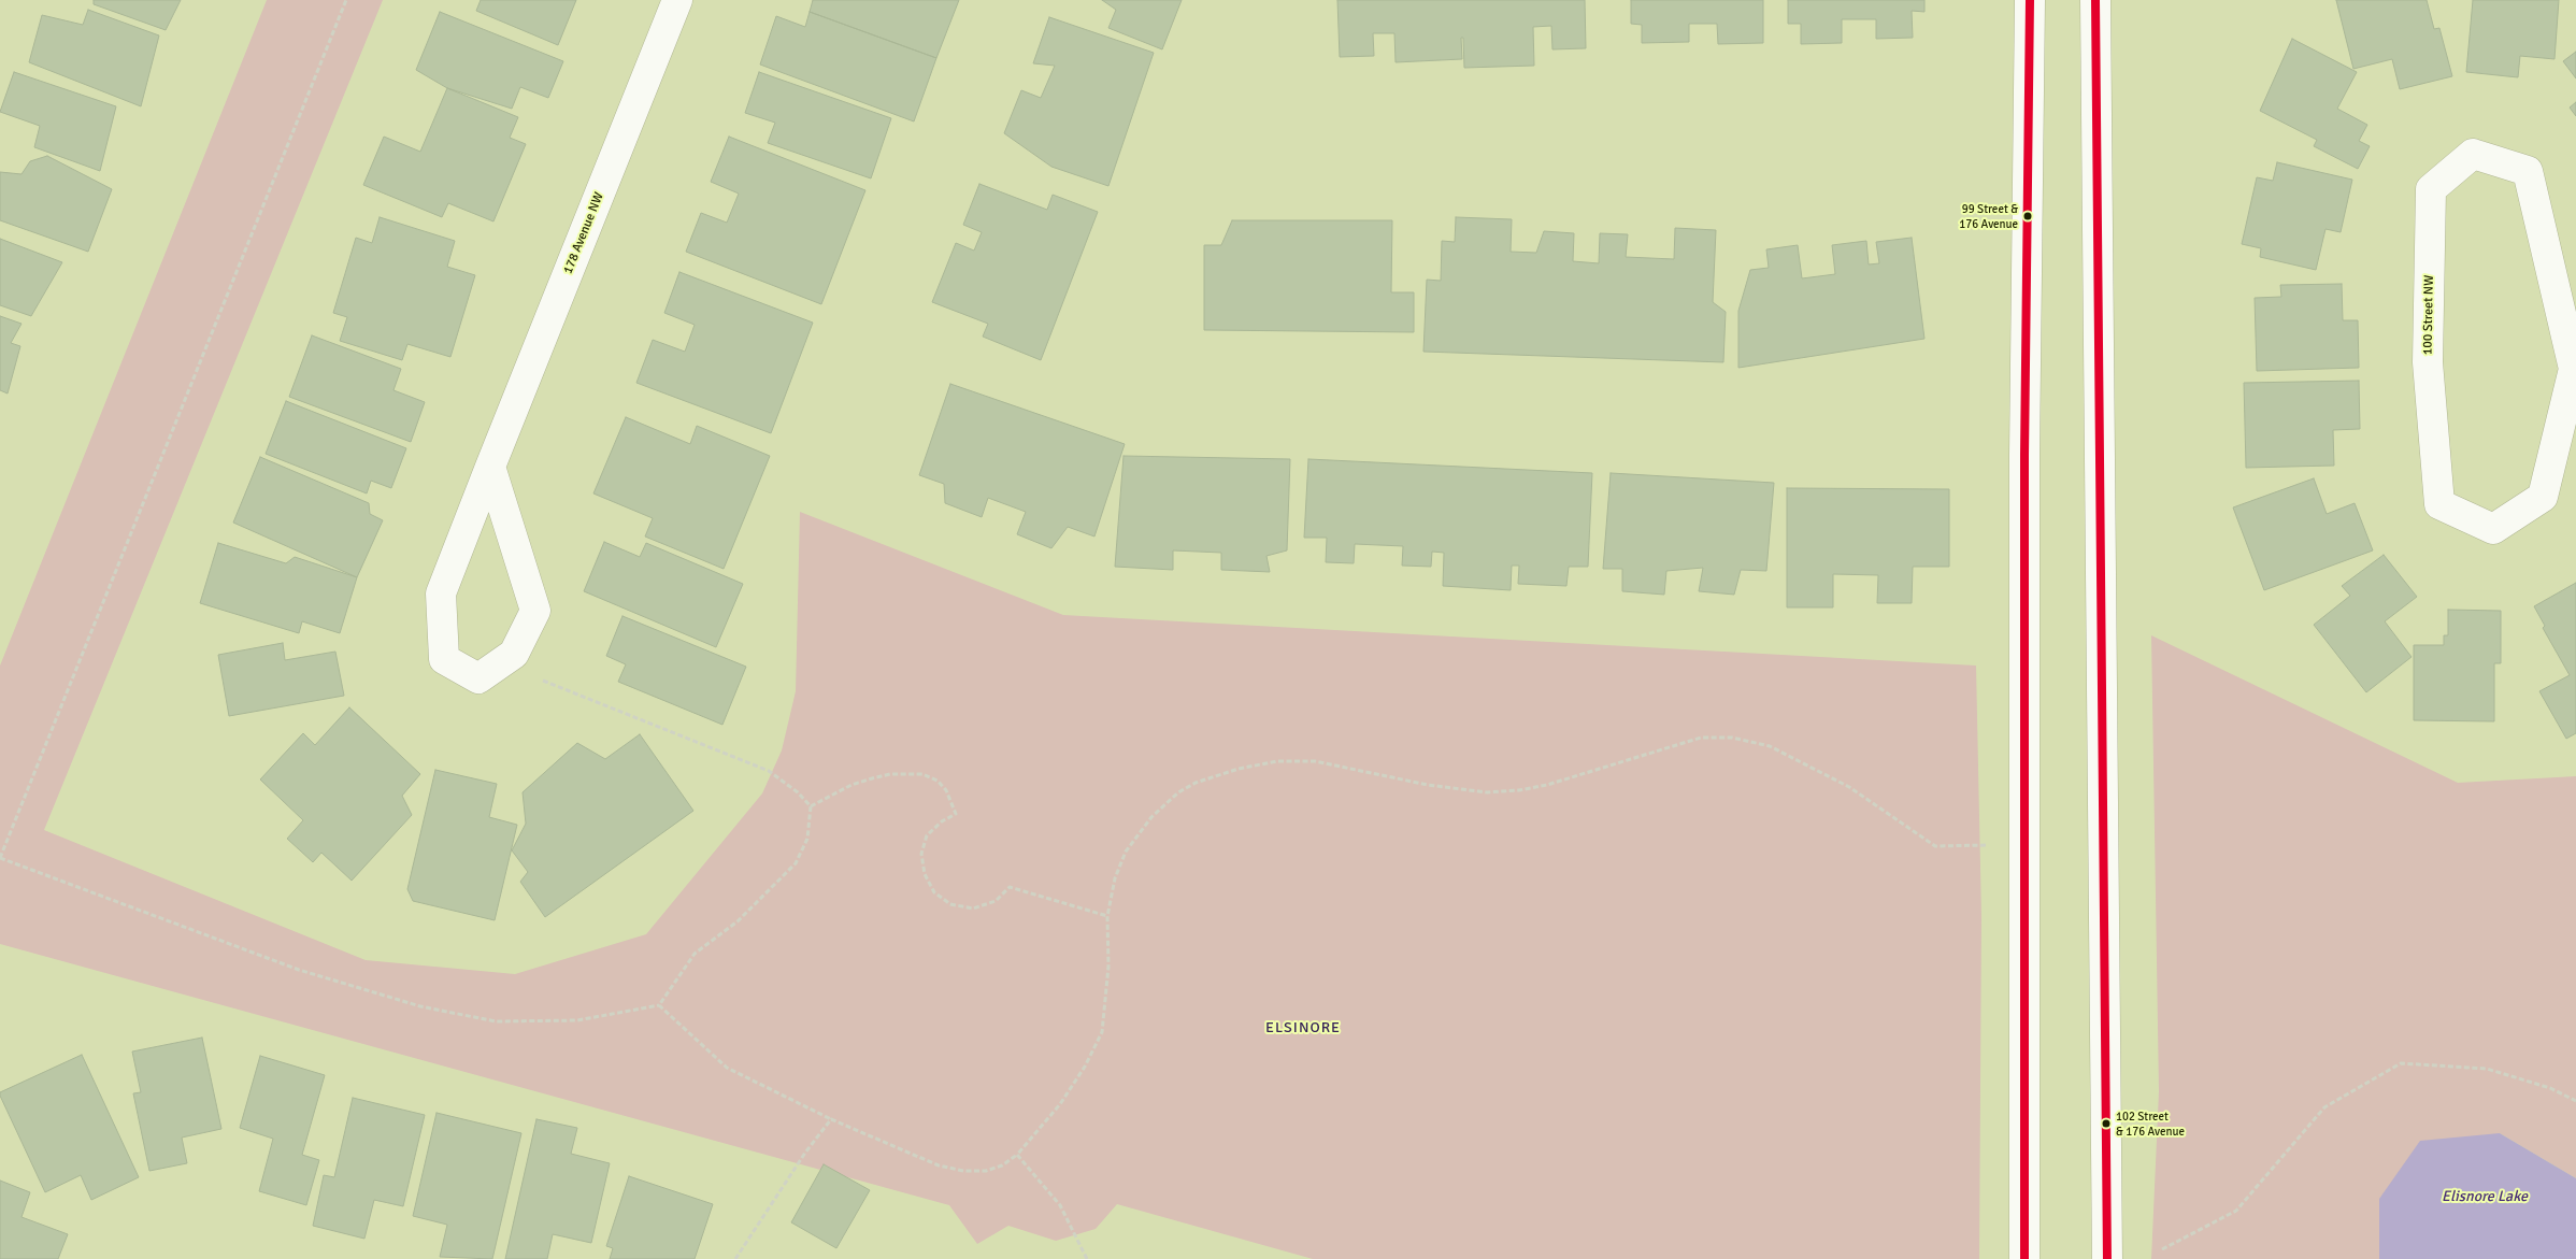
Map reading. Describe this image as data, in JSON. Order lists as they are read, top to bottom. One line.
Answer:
{"streets":{"street":["178 Avenue NW","100 Street NW"]},"districts":["ELSINORE"],"water":["Elisnore Lake"],"places":["99 Street & 176 Avenue","102 Street & 176 Avenue"]}
